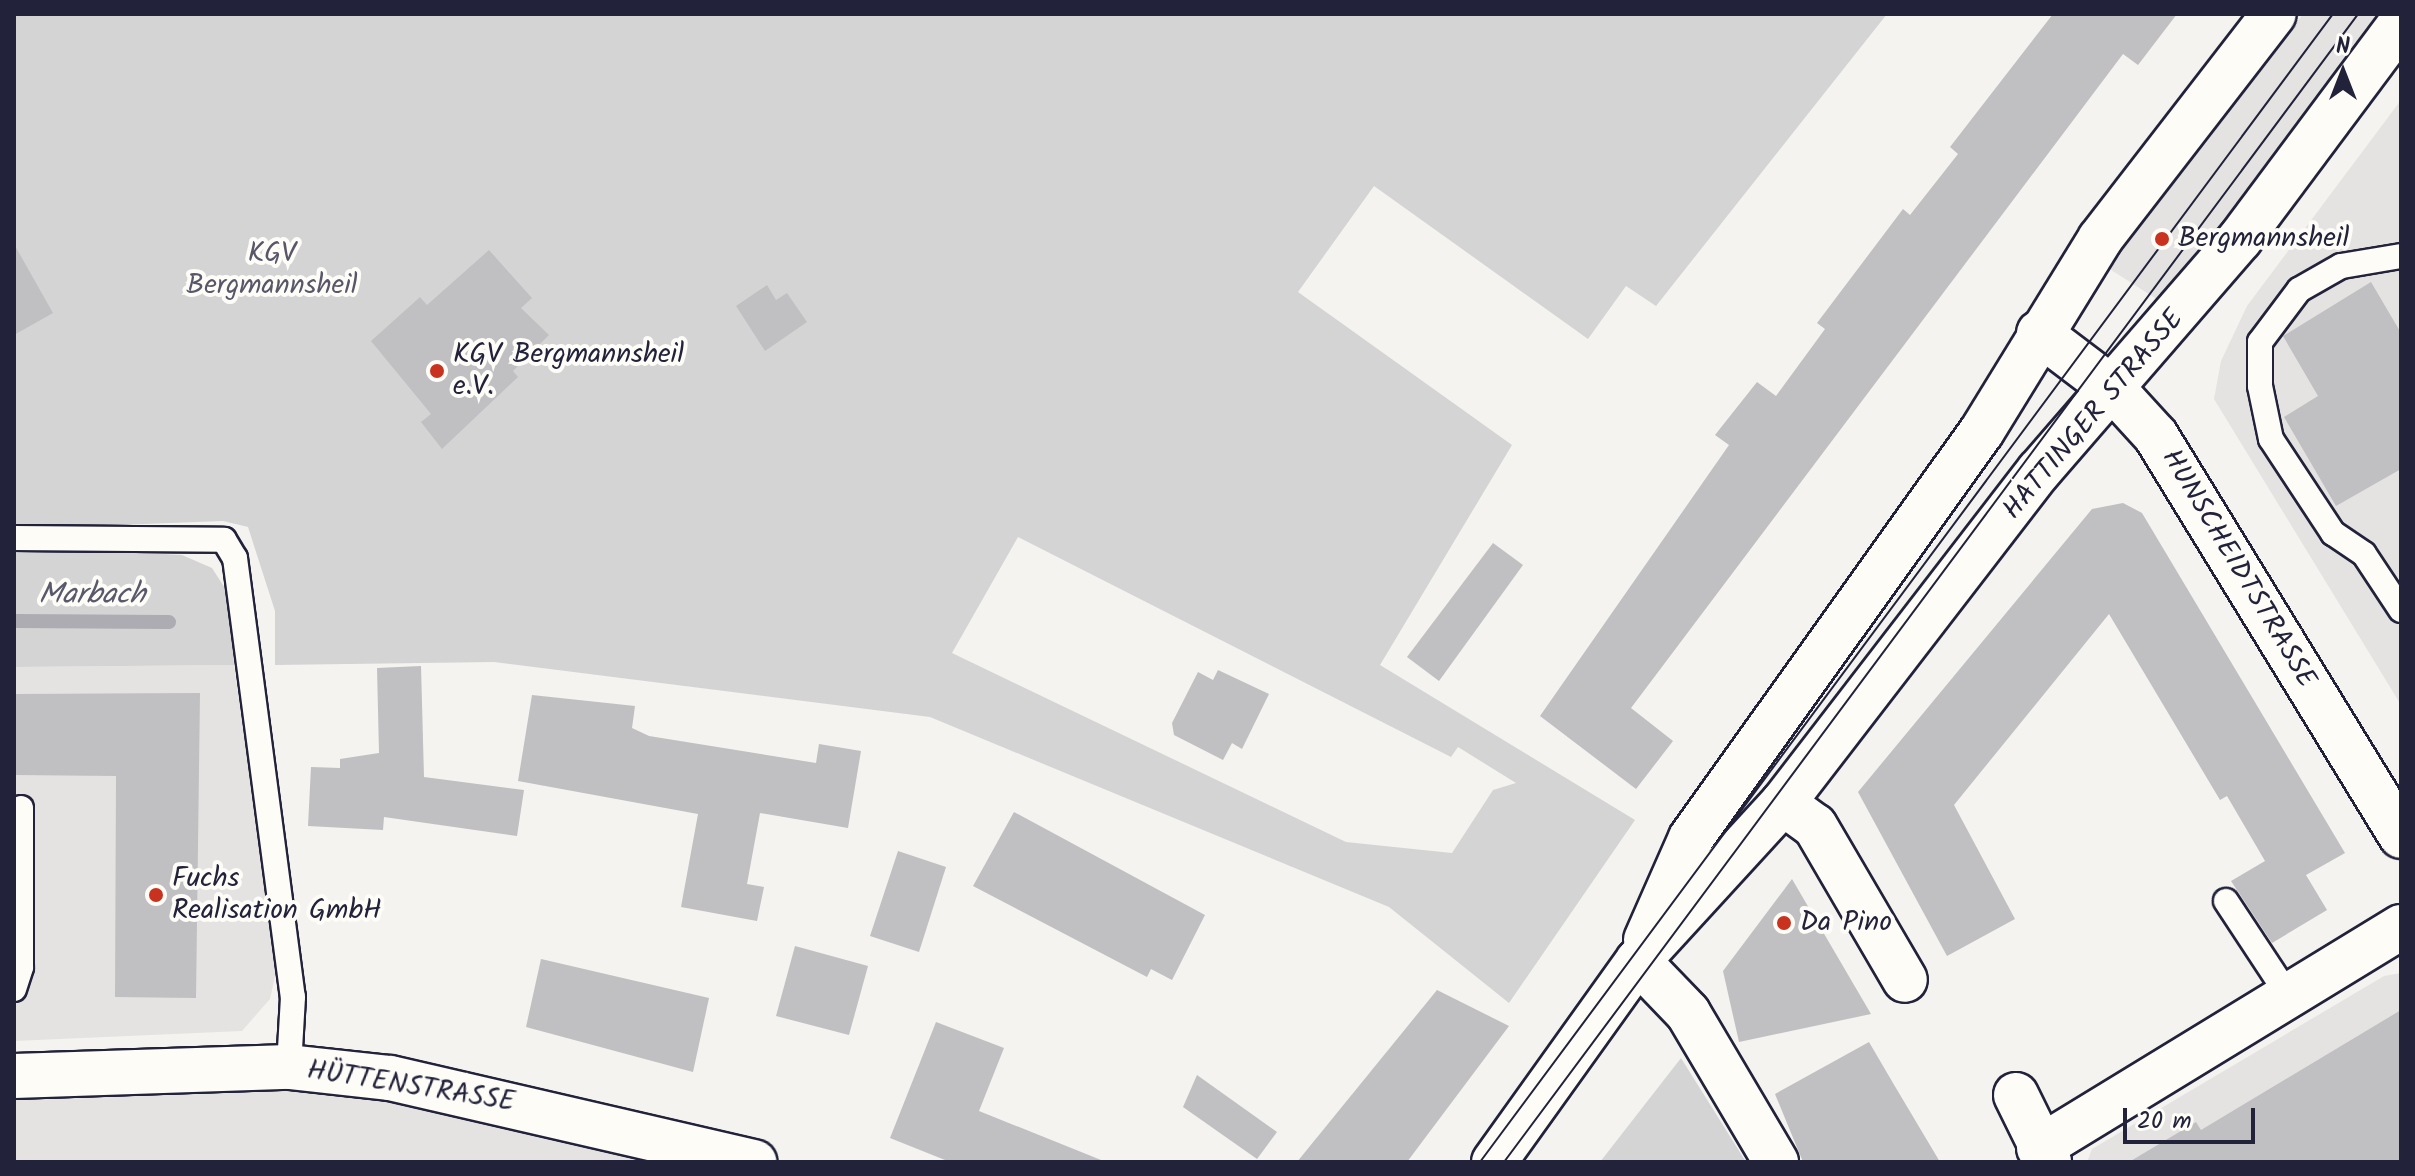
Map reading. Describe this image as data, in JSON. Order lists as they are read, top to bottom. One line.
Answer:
{"streets":{"main road":["HATTINGER STRASSE","HUNSCHEIDTSTRASSE","HÜTTENSTRASSE"]},"crossings":[["HATTINGER STRASSE","HUNSCHEIDTSTRASSE"]],"water":["Marbach"],"parks":["KGV Bergmannsheil"],"places":["Bergmannsheil","KGV Bergmannsheil e.V.","Fuchs Realisation GmbH","Da Pino"],"scale_bar":"20 m","north":"top"}
